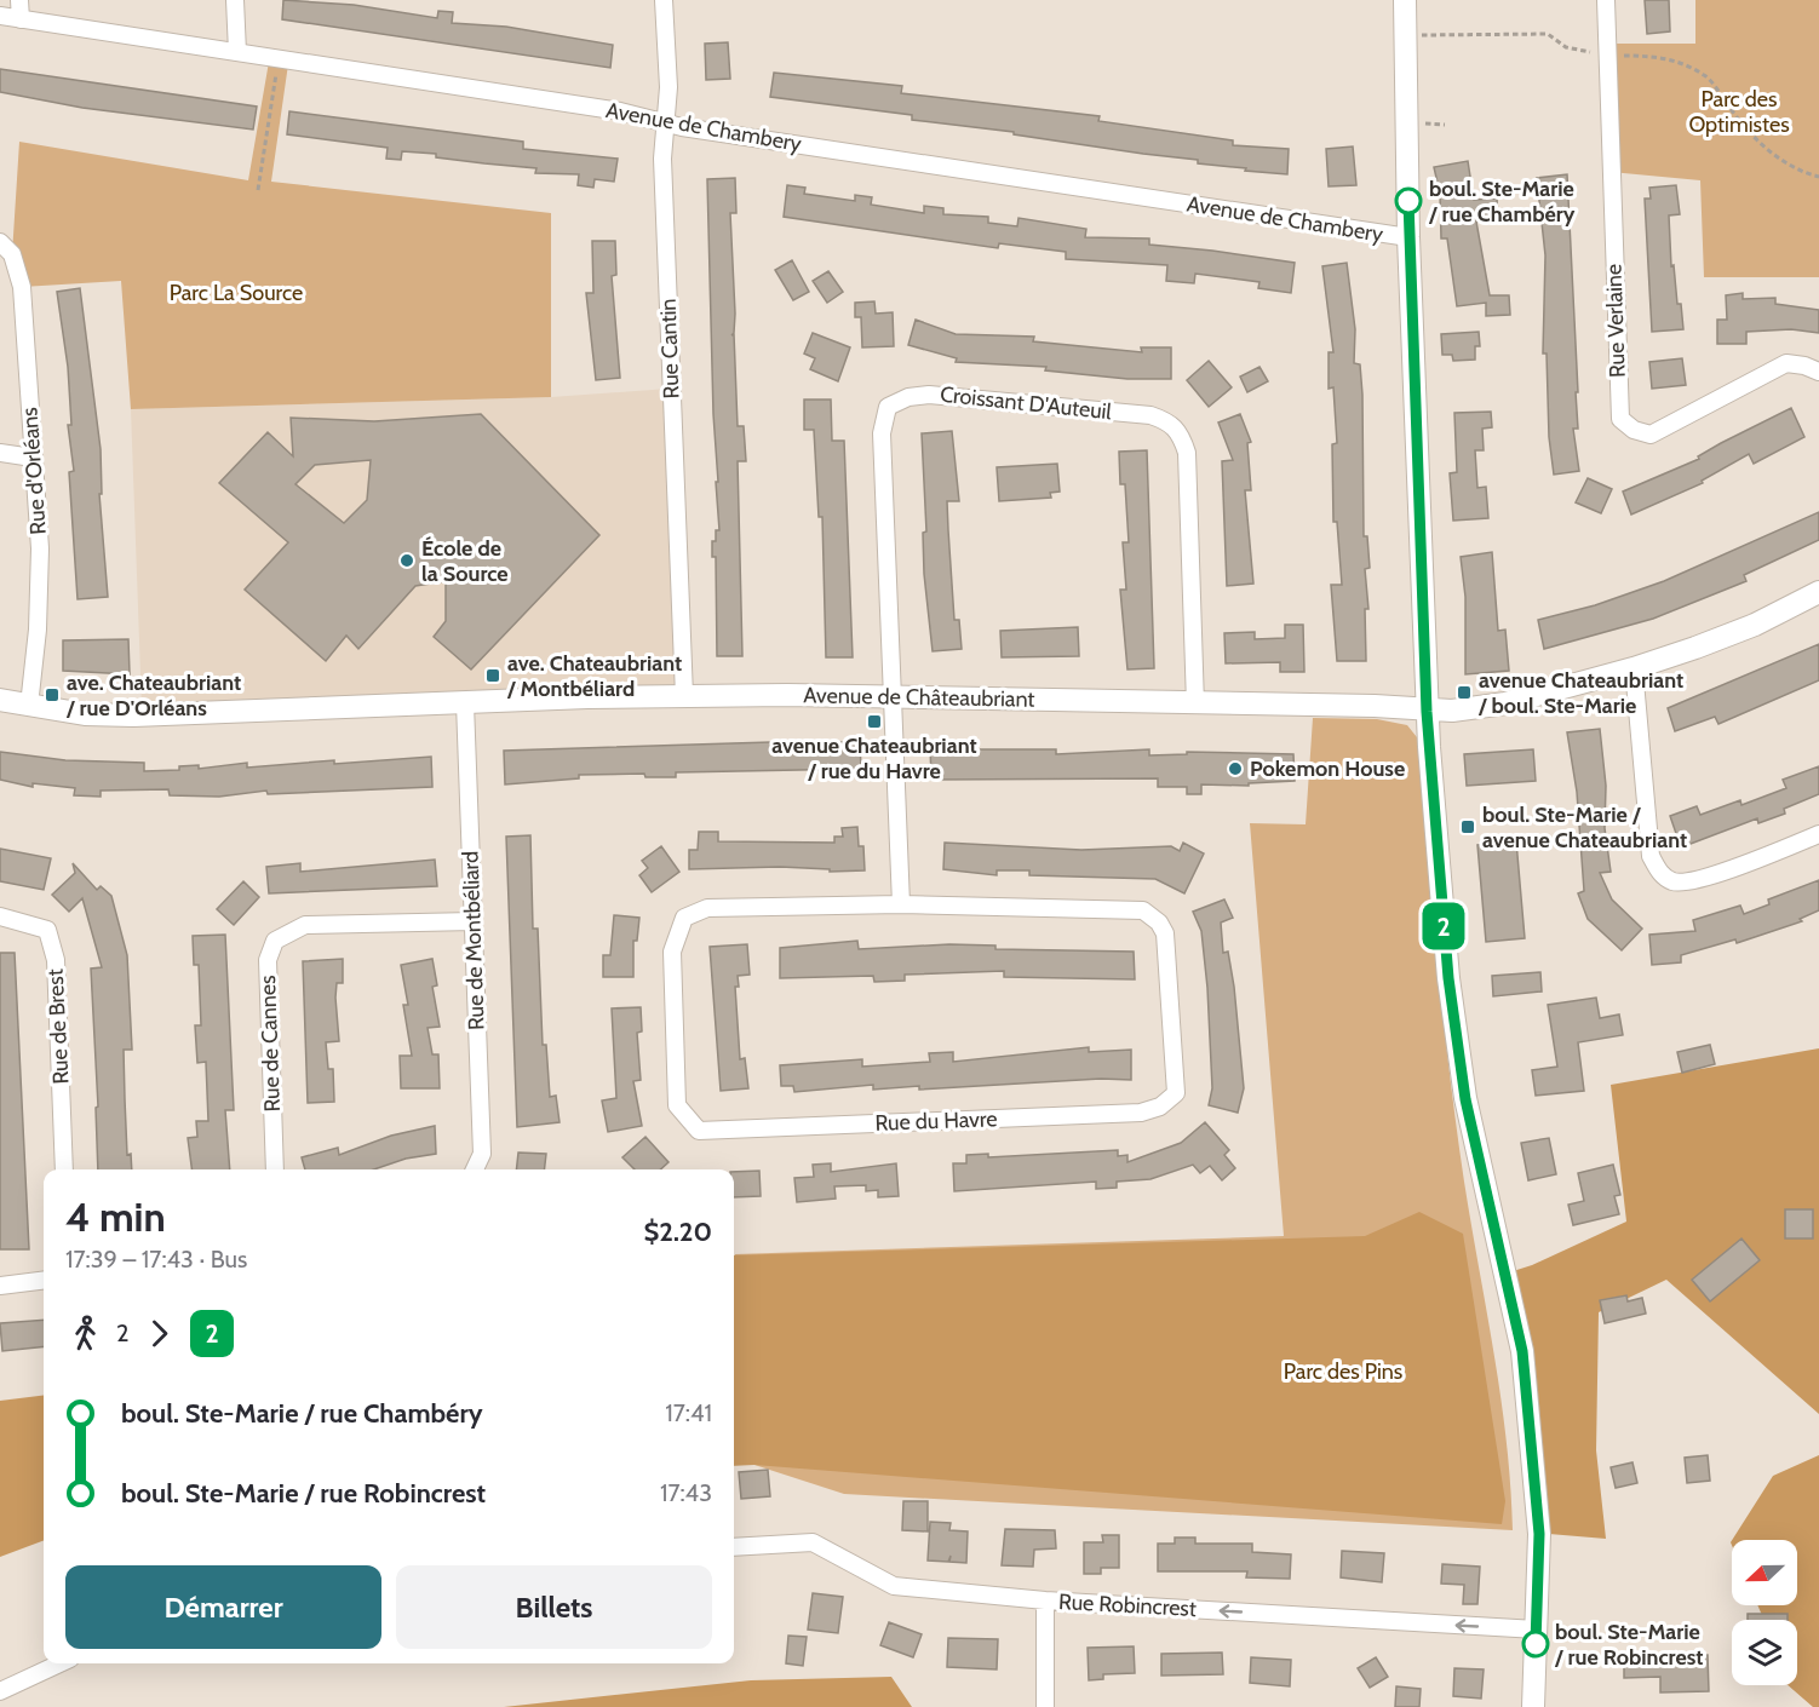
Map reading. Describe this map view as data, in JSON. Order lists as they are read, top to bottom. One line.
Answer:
{"streets":{"street":["Avenue de Chambery","Rue Verlaine","Rue Cantin","Croissant D'Auteuil","Rue d'Orléans","Avenue de Châteaubriant","Rue de Montbéliard","Rue de Brest","Rue de Cannes","Rue du Havre","Rue Robincrest"]},"crossings":[["Avenue de Chambery","Rue Cantin"],["Rue Cantin","Avenue de Châteaubriant"],["Croissant D'Auteuil","Avenue de Châteaubriant"],["Rue d'Orléans","Avenue de Châteaubriant"],["Avenue de Châteaubriant","Rue de Montbéliard"],["Rue de Montbéliard","Rue de Cannes"]],"one_way":["Rue Robincrest"],"parks":["Parc des Optimistes","Parc La Source","Parc des Pins"],"places":{"other":["boul. Ste-Marie / rue Chambéry","École de la Source","Pokemon House","boul. Ste-Marie / rue Robincrest"],"transit":["ave. Chateaubriant / Montbéliard","avenue Chateaubriant / boul. Ste-Marie","ave. Chateaubriant / rue D'Orléans","avenue Chateaubriant / rue du Havre","boul. Ste-Marie / avenue Chateaubriant"]},"lines":["bus line 2"],"north":"left","page":{"on_map":"2","heading":["4 min","17:39 – 17:43 · Bus","$2.20"],"legs":["2","2"],"list":[{"name":"boul. Ste-Marie / rue Chambéry","value":"17:41"},{"name":"boul. Ste-Marie / rue Robincrest","value":"17:43"}],"buttons":["Démarrer","Billets"]}}
